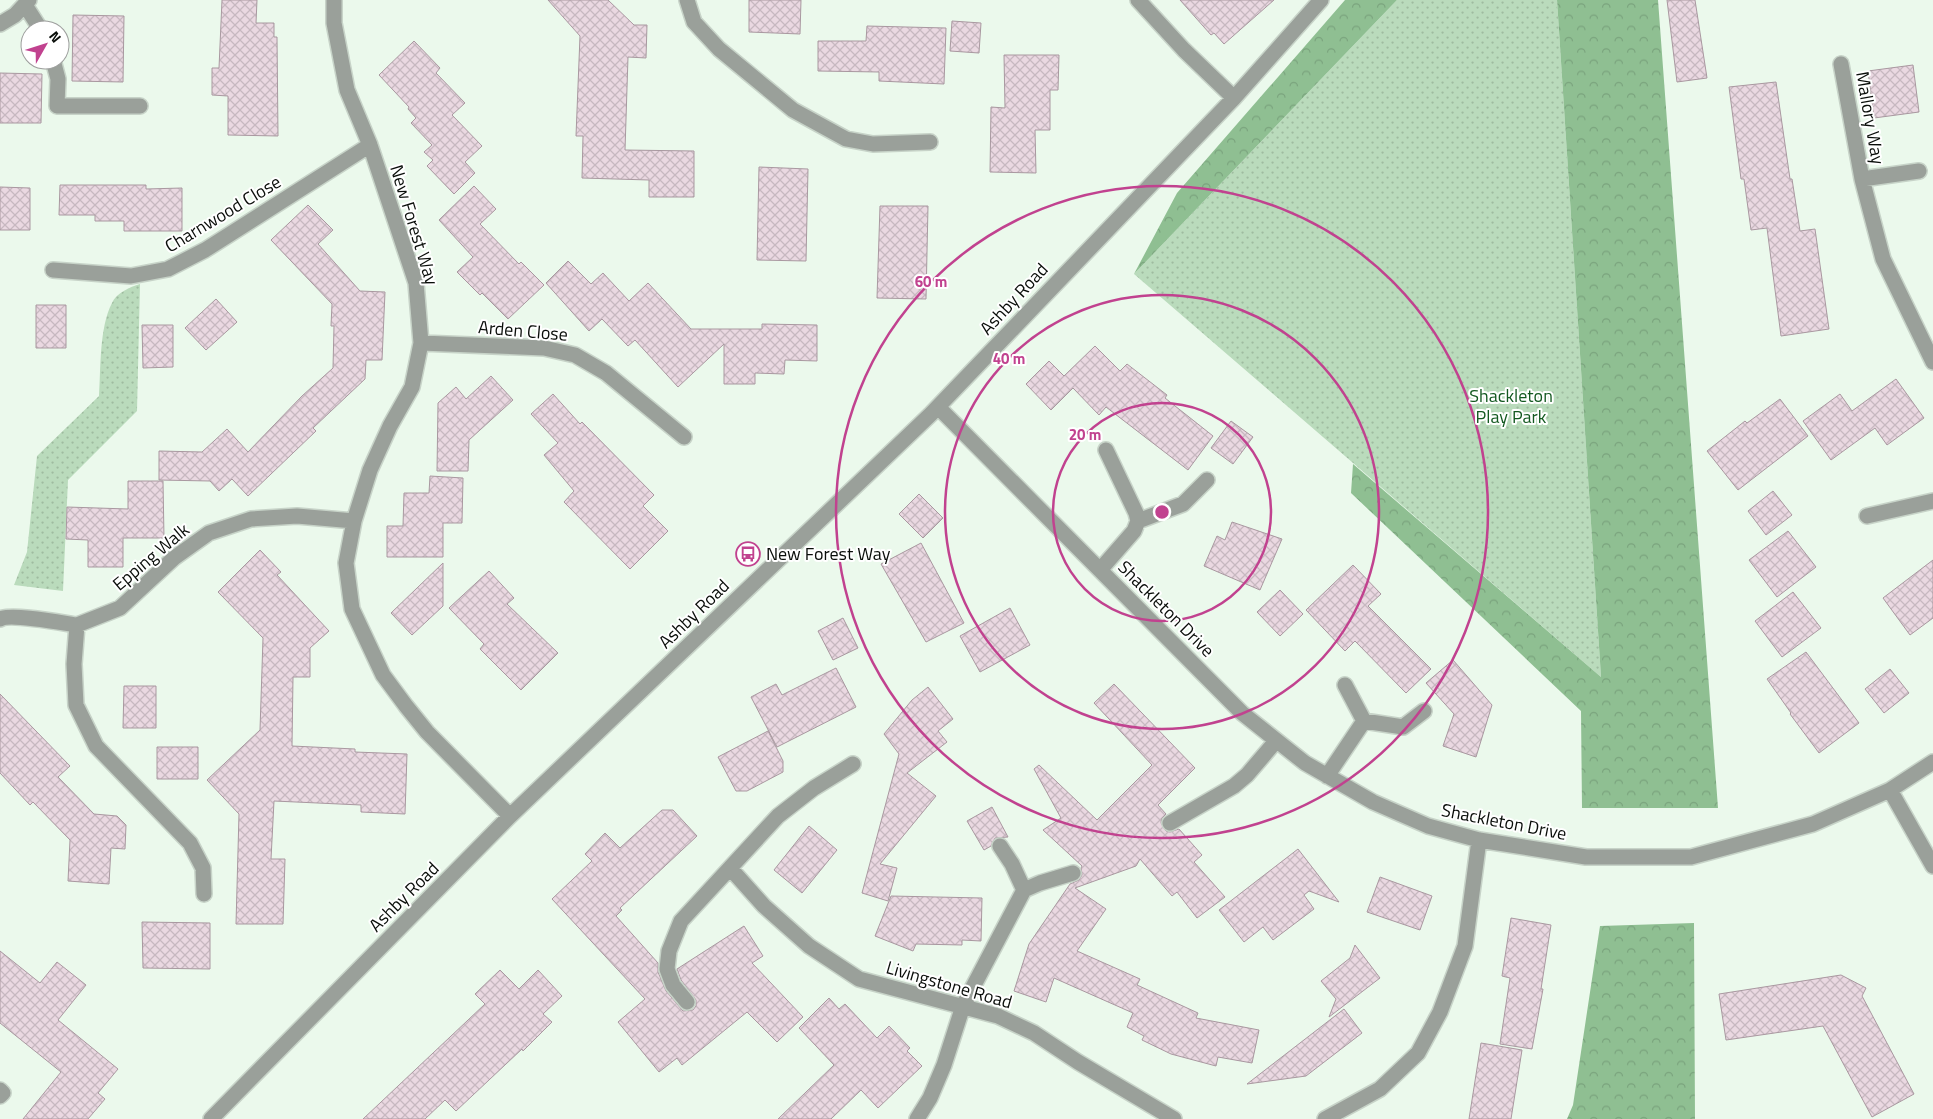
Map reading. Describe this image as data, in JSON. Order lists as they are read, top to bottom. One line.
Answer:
{"streets":{"street":["Mallory Way","Charnwood Close","New Forest Way","Ashby Road","Arden Close","Epping Walk","Shackleton Drive","Livingstone Road"]},"crossings":[["Charnwood Close","New Forest Way"],["New Forest Way","Ashby Road"],["New Forest Way","Arden Close"],["New Forest Way","Epping Walk"],["Ashby Road","Shackleton Drive"]],"parks":["Shackleton Play Park"],"places":{"bus stop":["New Forest Way"]},"north":"top right","rings":["60 m","40 m","20 m"]}
